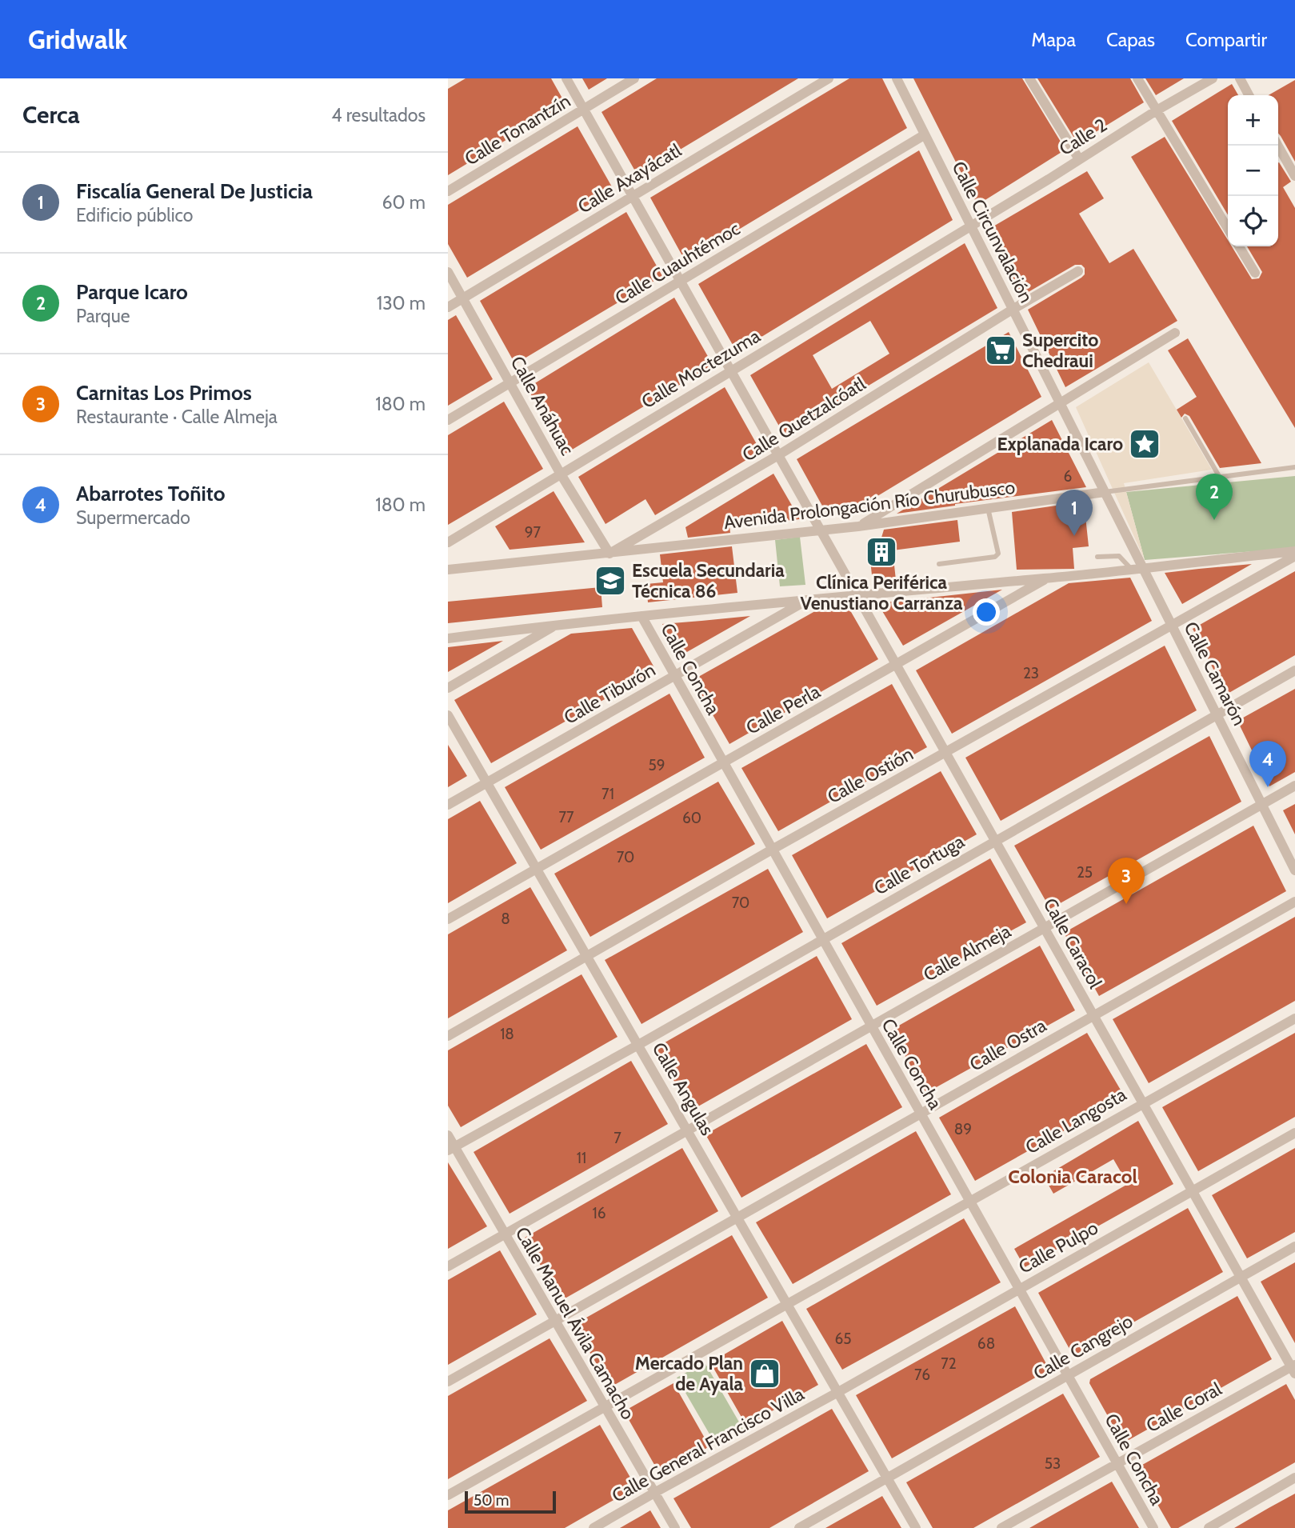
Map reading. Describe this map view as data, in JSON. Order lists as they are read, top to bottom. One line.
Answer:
{"streets":{"street":["Calle Tonantzín","Calle 2","Calle Axayácatl","Calle Circunvalación","Calle Cuauhtémoc","Calle Moctezuma","Calle Anáhuac","Calle Quetzalcóatl","Avenida Prolongación Río Churubusco","Calle Concha","Calle Camarón","Calle Tiburón","Calle Perla","Calle Ostión","Calle Tortuga","Calle Caracol","Calle Almeja","Calle Ostra","Calle Angulas","Calle Langosta","Calle Pulpo","Calle Manuel Ávila Camacho","Calle Cangrejo","Calle Coral","Calle General Francisco Villa"]},"crossings":[["Calle Tonantzín","Calle Caracol"],["Calle 2","Calle Circunvalación"],["Calle 2","Calle Moctezuma"],["Calle Axayácatl","Calle Anáhuac"],["Calle Axayácatl","Calle Caracol"],["Calle Circunvalación","Calle Cuauhtémoc"],["Calle Circunvalación","Calle Moctezuma"],["Calle Circunvalación","Calle Quetzalcóatl"],["Calle Circunvalación","Avenida Prolongación Río Churubusco"],["Calle Circunvalación","Calle Camarón"],["Calle Cuauhtémoc","Calle Anáhuac"],["Calle Cuauhtémoc","Calle Caracol"],["Calle Moctezuma","Calle Anáhuac"],["Calle Moctezuma","Calle Caracol"],["Calle Anáhuac","Calle Quetzalcóatl"],["Calle Anáhuac","Avenida Prolongación Río Churubusco"],["Calle Quetzalcóatl","Avenida Prolongación Río Churubusco"],["Calle Quetzalcóatl","Calle Caracol"],["Avenida Prolongación Río Churubusco","Calle Camarón"],["Avenida Prolongación Río Churubusco","Calle Caracol"],["Calle Concha","Calle Tiburón"],["Calle Concha","Calle Perla"],["Calle Concha","Calle Ostión"],["Calle Concha","Calle Tortuga"],["Calle Concha","Calle Almeja"],["Calle Concha","Calle Ostra"],["Calle Concha","Calle Langosta"],["Calle Concha","Calle Pulpo"],["Calle Concha","Calle Cangrejo"],["Calle Concha","Calle Coral"],["Calle Camarón","Calle Ostión"],["Calle Camarón","Calle Tortuga"],["Calle Camarón","Calle Almeja"],["Calle Tiburón","Calle Angulas"],["Calle Perla","Calle Caracol"],["Calle Perla","Calle Angulas"],["Calle Ostión","Calle Caracol"],["Calle Ostión","Calle Angulas"],["Calle Tortuga","Calle Caracol"],["Calle Tortuga","Calle Angulas"],["Calle Tortuga","Calle Manuel Ávila Camacho"],["Calle Caracol","Calle Almeja"],["Calle Caracol","Calle Ostra"],["Calle Caracol","Calle Langosta"],["Calle Caracol","Calle Pulpo"],["Calle Caracol","Calle Cangrejo"],["Calle Caracol","Calle Coral"],["Calle Almeja","Calle Angulas"],["Calle Almeja","Calle Manuel Ávila Camacho"],["Calle Ostra","Calle Angulas"],["Calle Ostra","Calle Manuel Ávila Camacho"],["Calle Angulas","Calle Langosta"],["Calle Angulas","Calle Pulpo"],["Calle Angulas","Calle Cangrejo"],["Calle Angulas","Calle General Francisco Villa"],["Calle Langosta","Calle Manuel Ávila Camacho"],["Calle Pulpo","Calle General Francisco Villa"],["Calle Manuel Ávila Camacho","Calle General Francisco Villa"]],"districts":["Colonia Caracol"],"places":{"supermarket":["Supercito Chedraui"],"place":["Explanada Icaro"],"building":["Clínica Periférica Venustiano Carranza"],"school or university":["Escuela Secundaria Técnica 86"],"shop":["Mercado Plan de Ayala"]},"house_numbers":["6","97","23","59","71","77","60","70","25","70","8","18","89","7","11","16","65","68","72","76","53"],"scale_bar":"50 m","page":{"header":"Gridwalk","nav":["Mapa","Capas","Compartir"],"heading":["Cerca","4 resultados"],"map_buttons":["+","−"],"list":[{"mark":"1","name":"Fiscalía General De Justicia","note":"Edificio público","value":"60 m"},{"mark":"2","name":"Parque Icaro","note":"Parque","value":"130 m"},{"mark":"3","name":"Carnitas Los Primos","note":"Restaurante · Calle Almeja","value":"180 m"},{"mark":"4","name":"Abarrotes Toñito","note":"Supermercado","value":"180 m"}],"pins":["2","1","4","3"],"scale":"50 m"}}
